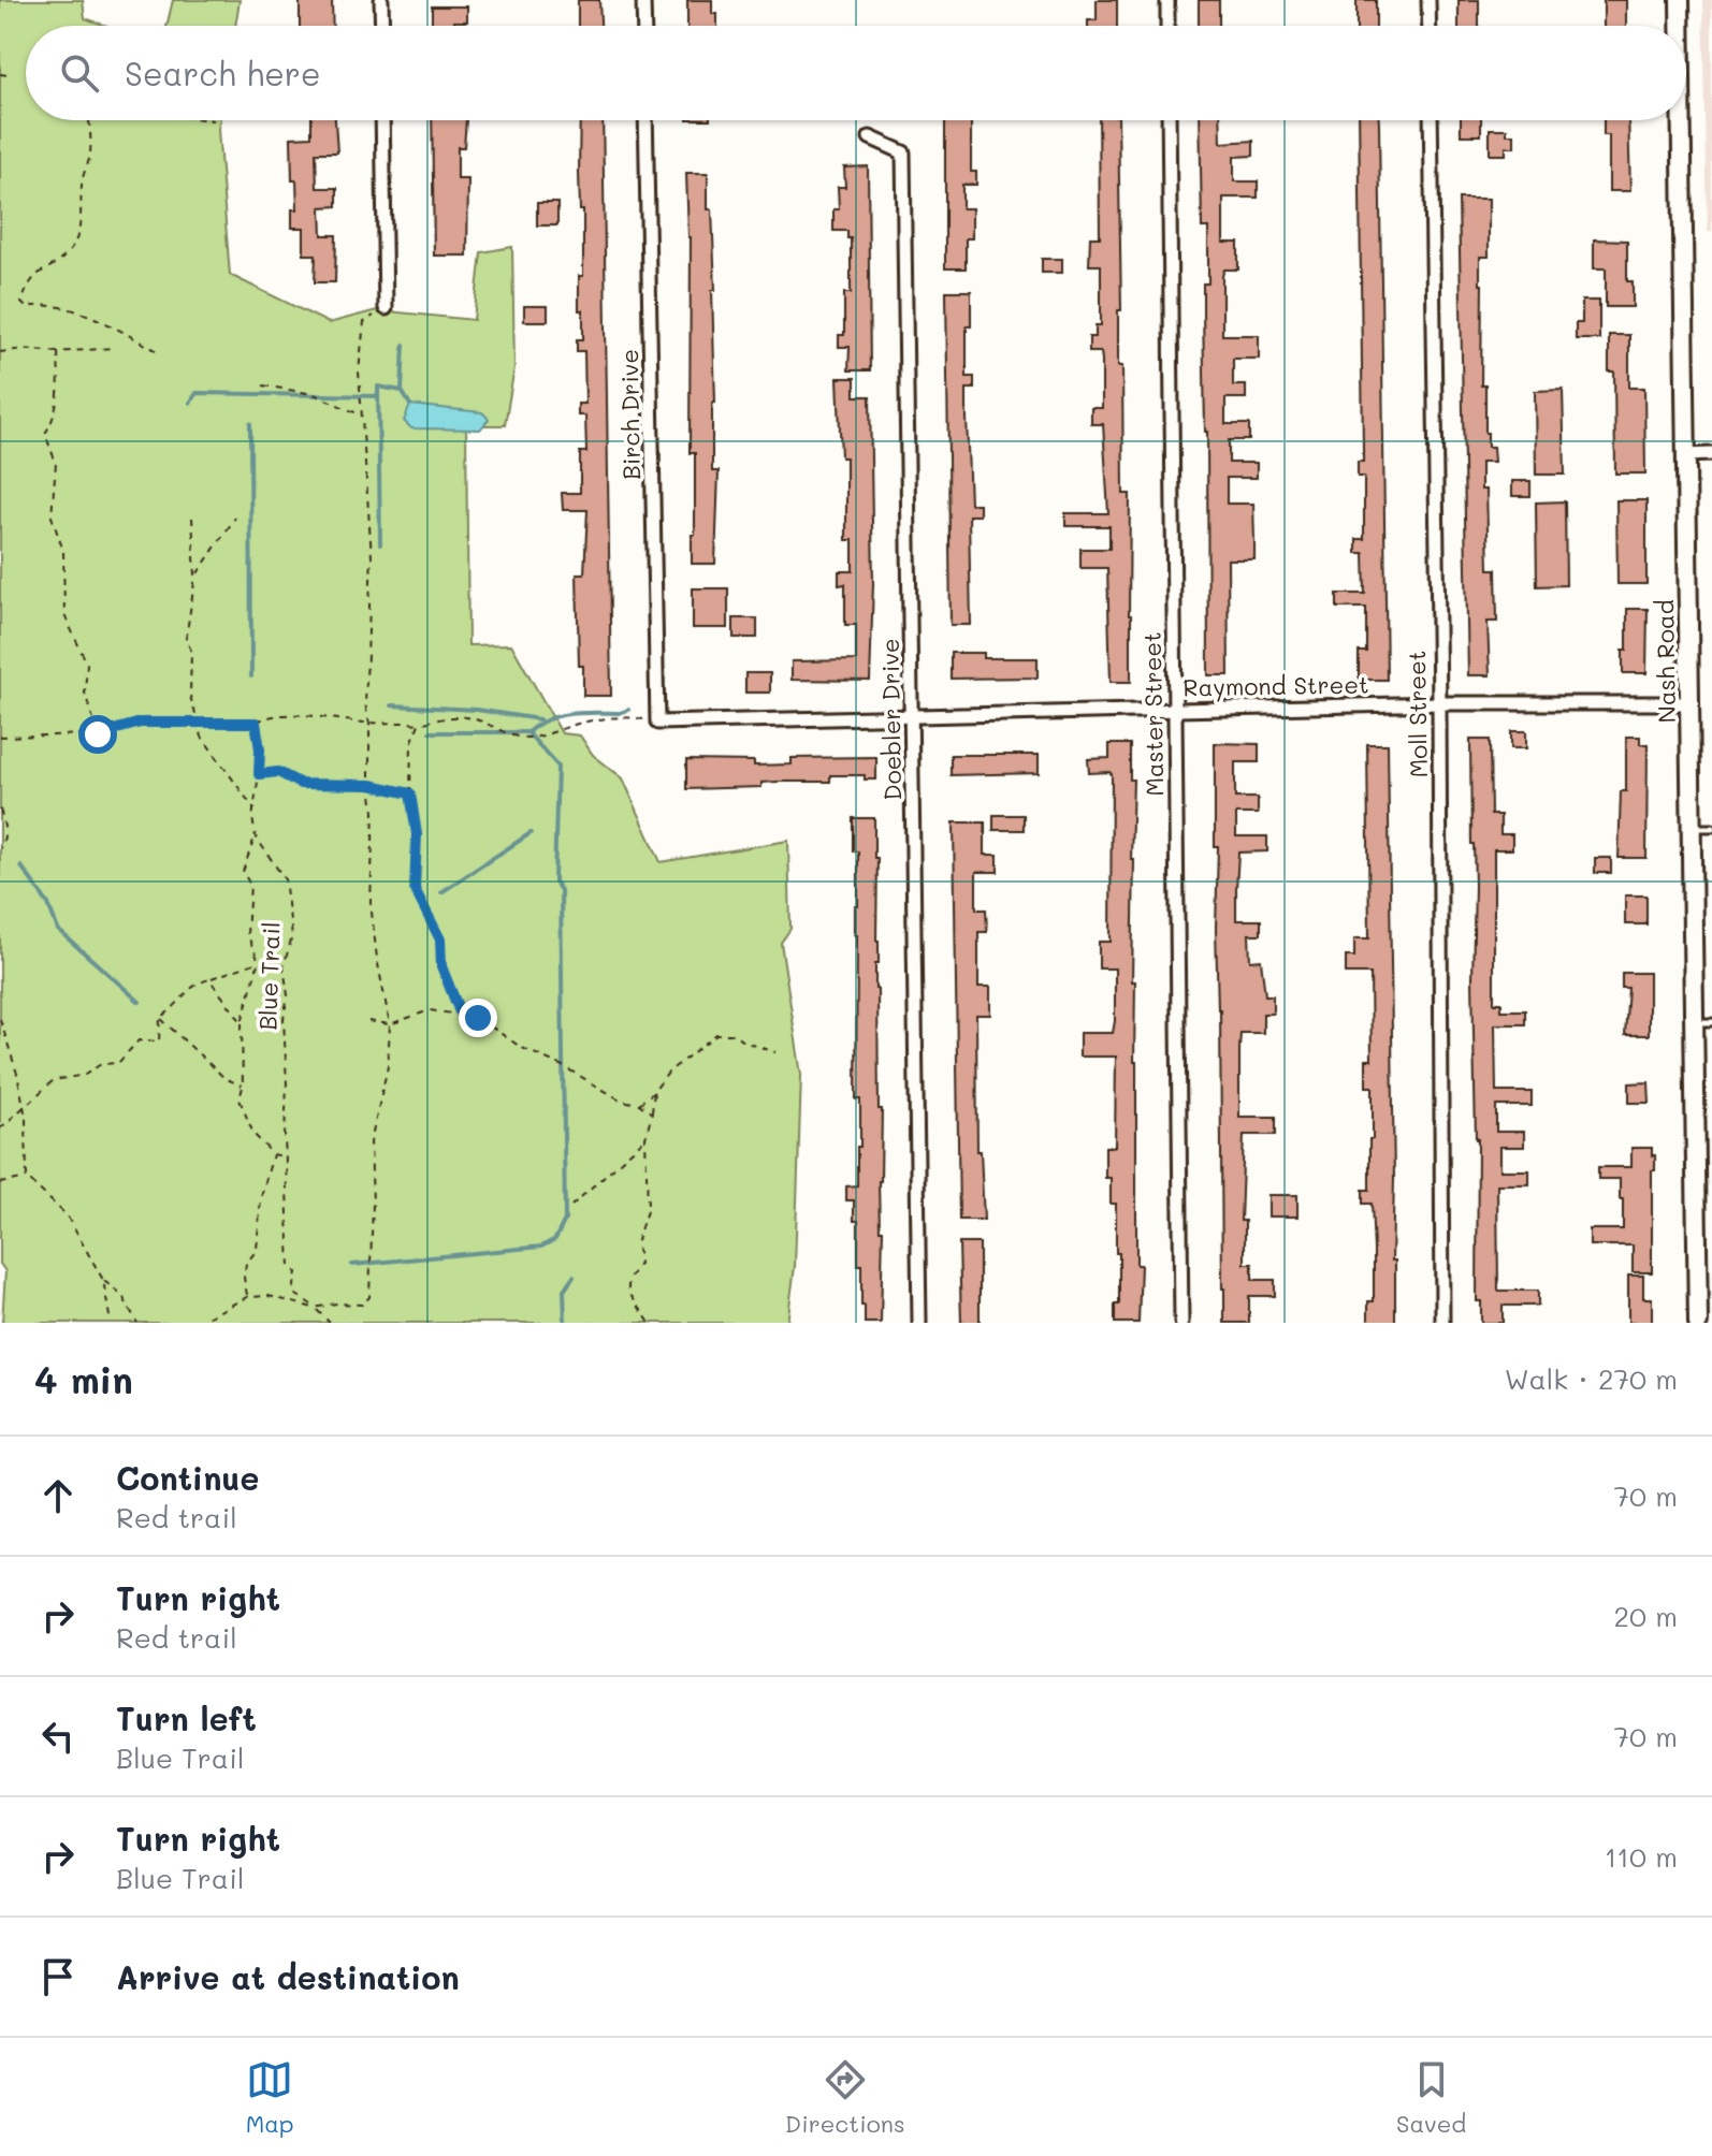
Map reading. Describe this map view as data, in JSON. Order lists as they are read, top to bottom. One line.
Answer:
{"streets":{"main road":["Nash Road"],"street":["Birch Drive","Raymond Street","Master Street","Moll Street","Doebler Drive"],"path":["Blue Trail"]},"crossings":[["Birch Drive","Raymond Street"],["Nash Road","Raymond Street"],["Raymond Street","Master Street"],["Raymond Street","Moll Street"],["Raymond Street","Doebler Drive"]],"page":{"search":"Search here","heading":["4 min","Walk · 270 m"],"list":[["Continue","Red trail","70 m"],["Turn right","Red trail","20 m"],["Turn left","Blue Trail","70 m"],["Turn right","Blue Trail","110 m"],"Arrive at destination"],"nav":["Map","Directions","Saved"]}}
